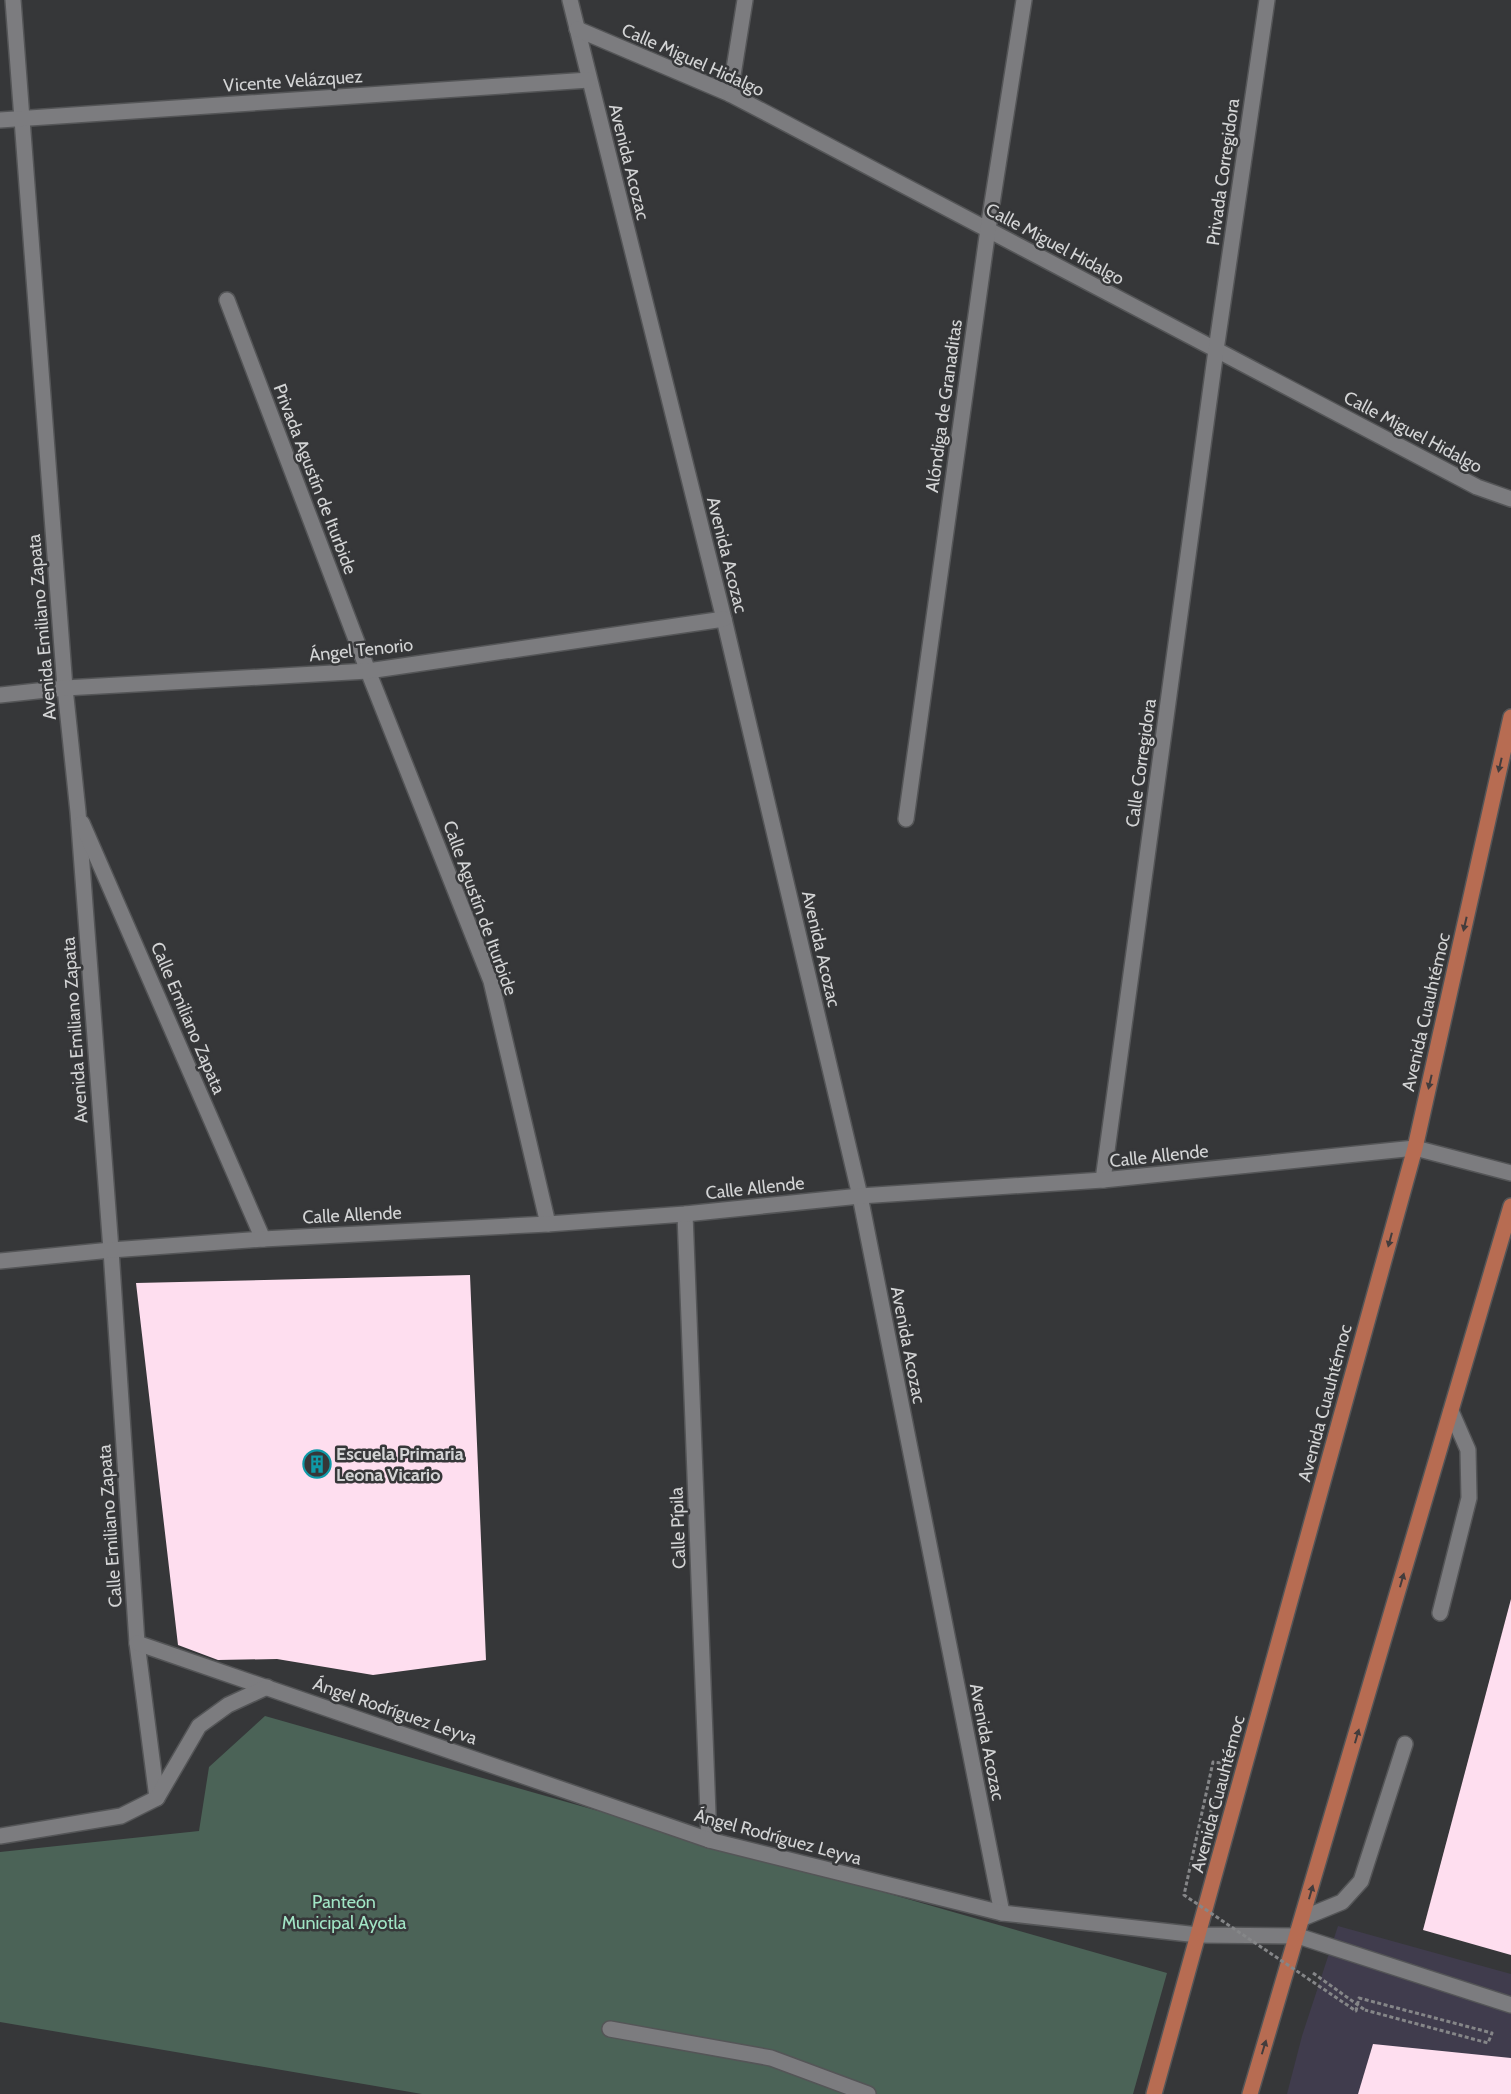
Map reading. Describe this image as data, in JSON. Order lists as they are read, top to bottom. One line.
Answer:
{"streets":{"main road":["Avenida Cuauhtémoc"],"street":["Calle Miguel Hidalgo","Vicente Velázquez","Avenida Acozac","Privada Corregidora","Alóndiga de Granaditas","Privada Agustín de Iturbide","Avenida Emiliano Zapata","Ángel Tenorio","Calle Corregidora","Calle Agustín de Iturbide","Calle Emiliano Zapata","Calle Allende","Calle Pípila","Ángel Rodríguez Leyva"]},"crossings":[["Calle Miguel Hidalgo","Avenida Acozac"],["Calle Miguel Hidalgo","Privada Corregidora"],["Calle Miguel Hidalgo","Alóndiga de Granaditas"],["Calle Miguel Hidalgo","Calle Corregidora"],["Vicente Velázquez","Avenida Acozac"],["Vicente Velázquez","Avenida Emiliano Zapata"],["Avenida Acozac","Ángel Tenorio"],["Avenida Acozac","Calle Allende"],["Avenida Acozac","Ángel Rodríguez Leyva"],["Privada Corregidora","Calle Corregidora"],["Privada Agustín de Iturbide","Ángel Tenorio"],["Privada Agustín de Iturbide","Calle Agustín de Iturbide"],["Avenida Emiliano Zapata","Ángel Tenorio"],["Avenida Emiliano Zapata","Calle Emiliano Zapata"],["Avenida Emiliano Zapata","Calle Allende"],["Ángel Tenorio","Calle Agustín de Iturbide"],["Calle Corregidora","Calle Allende"],["Calle Agustín de Iturbide","Calle Allende"],["Avenida Cuauhtémoc","Calle Allende"],["Avenida Cuauhtémoc","Ángel Rodríguez Leyva"],["Calle Emiliano Zapata","Calle Allende"],["Calle Emiliano Zapata","Ángel Rodríguez Leyva"],["Calle Allende","Calle Pípila"],["Calle Pípila","Ángel Rodríguez Leyva"]],"parks":["Panteón Municipal Ayotla"],"places":{"building":["Escuela Primaria Leona Vicario"]}}
